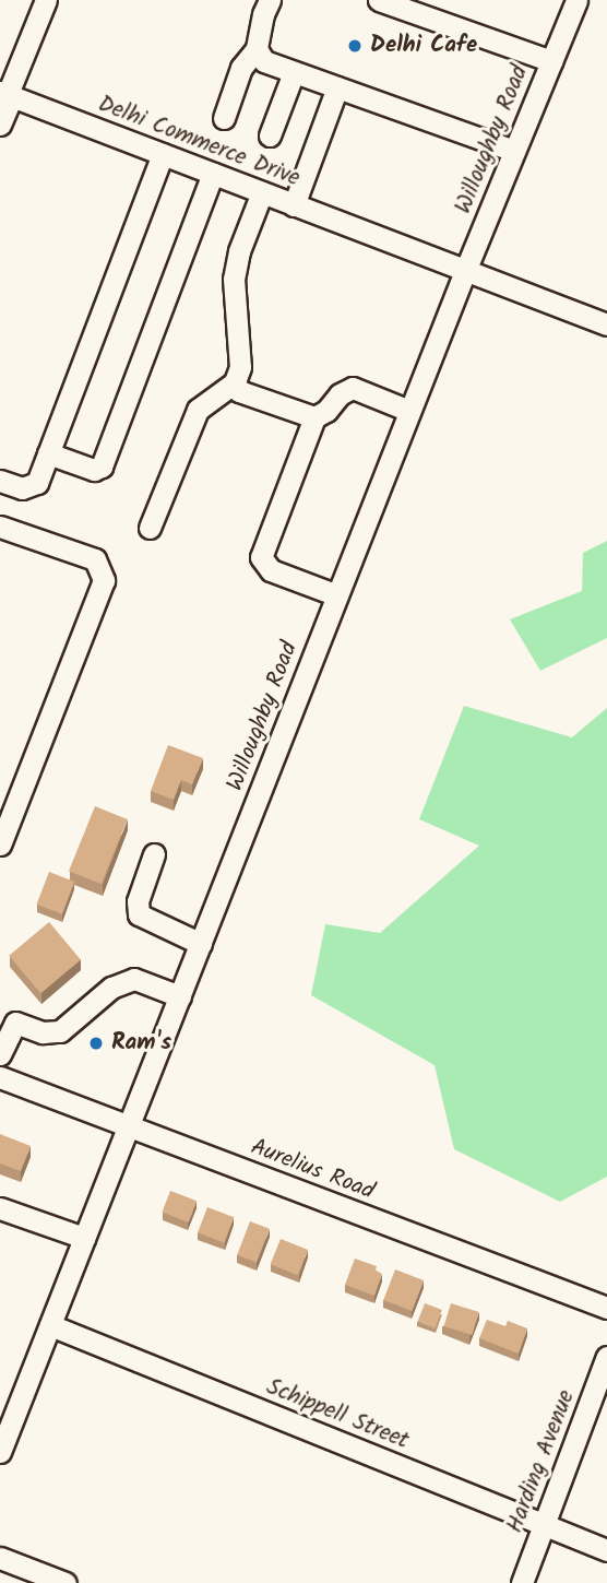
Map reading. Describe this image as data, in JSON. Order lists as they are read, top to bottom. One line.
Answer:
{"streets":{"street":["Willoughby Road","Delhi Commerce Drive","Aurelius Road","Schippell Street","Harding Avenue"]},"crossings":[["Willoughby Road","Delhi Commerce Drive"],["Willoughby Road","Aurelius Road"],["Willoughby Road","Schippell Street"],["Schippell Street","Harding Avenue"]],"places":["Delhi Cafe","Ram's"]}
